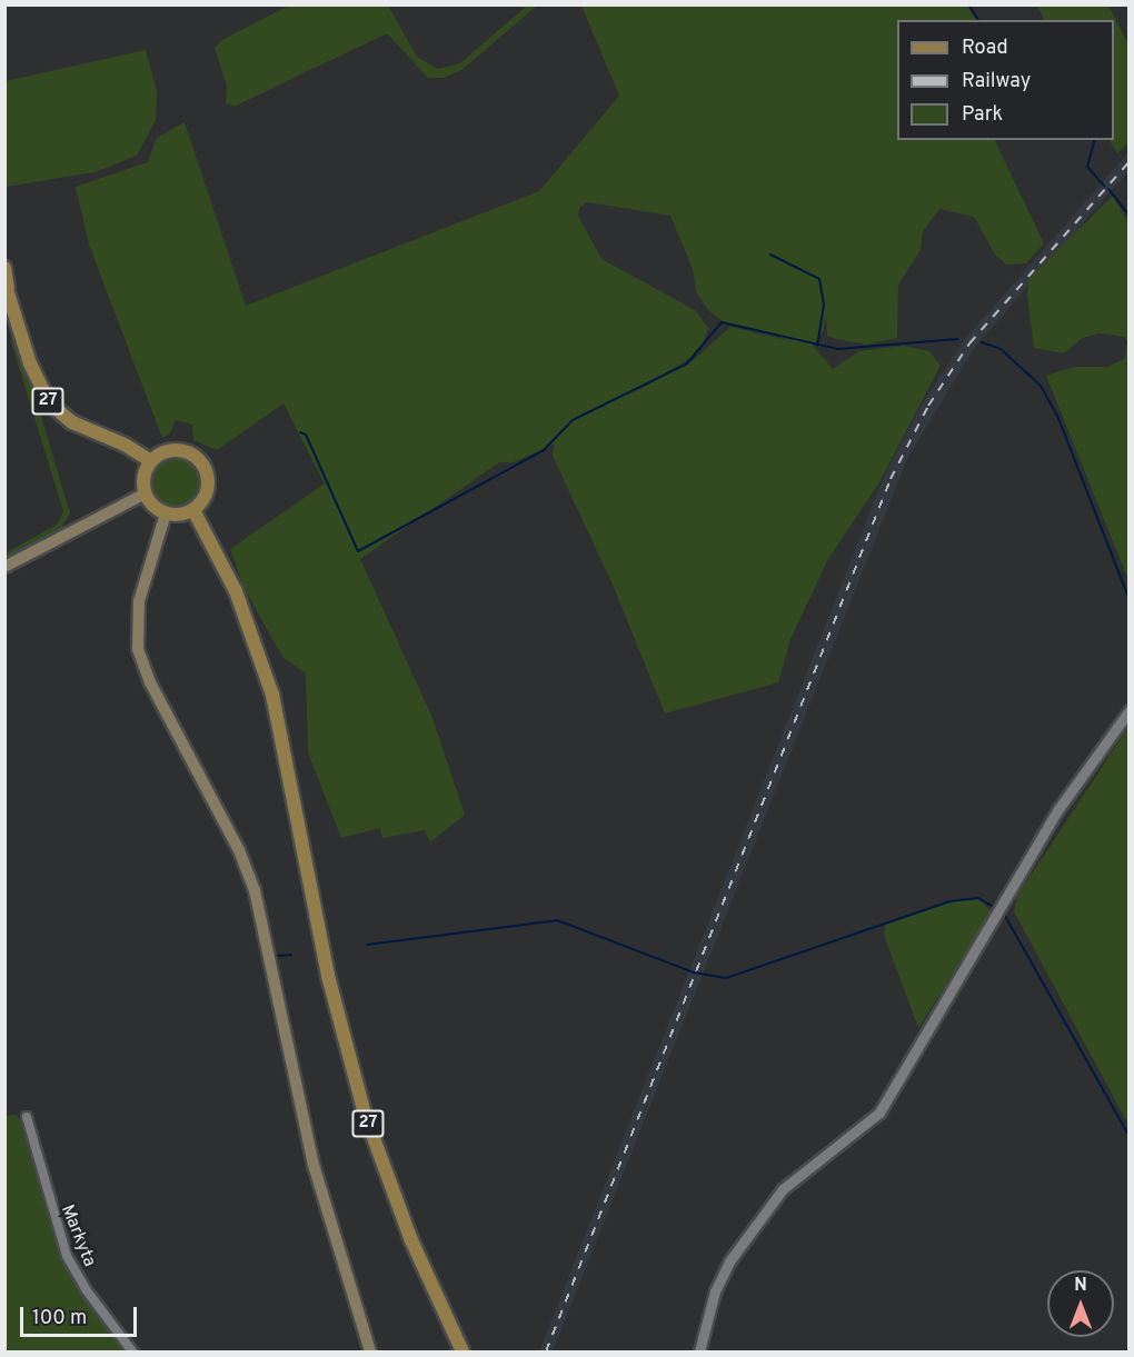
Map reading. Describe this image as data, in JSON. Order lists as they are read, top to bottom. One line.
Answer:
{"streets":{"main road":["27"],"street":["Markyta"]},"legend":["Road","Railway","Park"],"scale_bar":"100 m","north":"top"}
